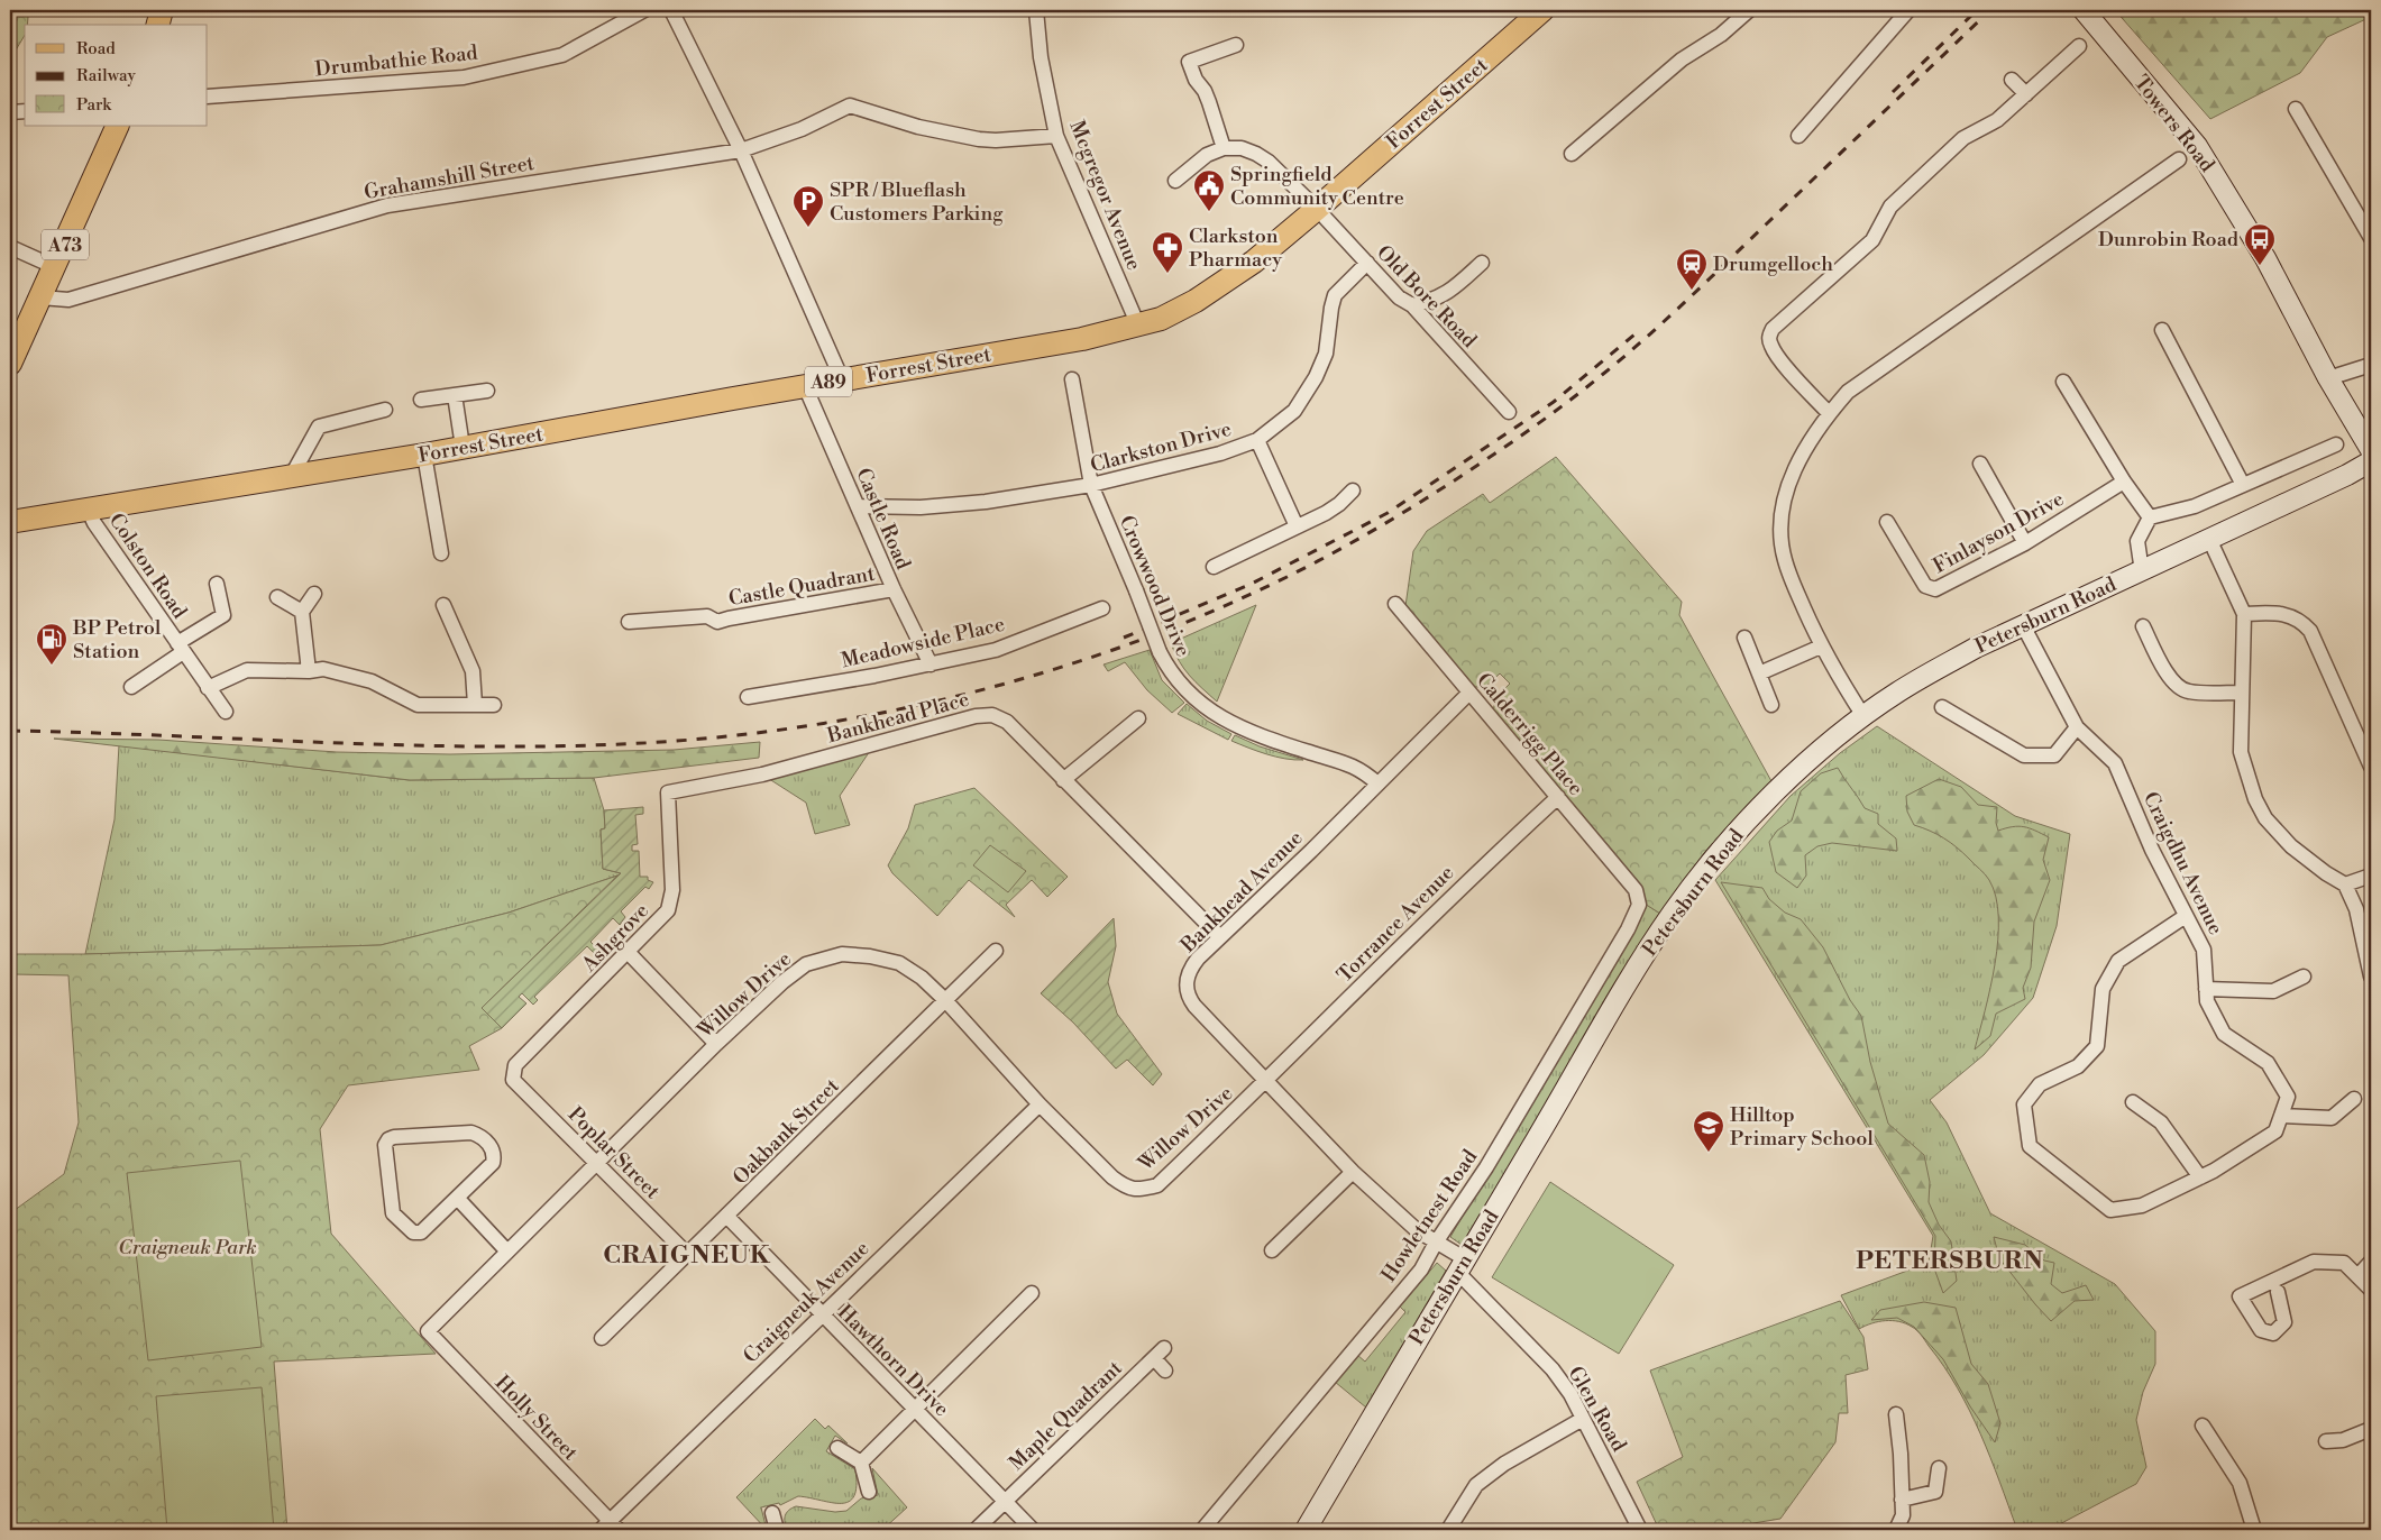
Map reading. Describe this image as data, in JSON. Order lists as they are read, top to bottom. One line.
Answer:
{"streets":{"main road":["Forrest Street","Towers Road","A73","A89","Petersburn Road"],"street":["Drumbathie Road","Grahamshill Street","Mcgregor Avenue","Old Bore Road","Clarkston Drive","Castle Road","Finlayson Drive","Colston Road","Castle Quadrant","Crowwood Drive","Meadowside Place","Bankhead Place","Calderrigg Place","Craigdhu Avenue","Bankhead Avenue","Torrance Avenue","Ashgrove","Willow Drive","Oakbank Street","Poplar Street","Howletnest Road","Craigneuk Avenue","Hawthorn Drive","Glen Road","Maple Quadrant","Holly Street"]},"crossings":[["Forrest Street","Mcgregor Avenue"],["Forrest Street","Old Bore Road"],["Forrest Street","Castle Road"],["Forrest Street","Colston Road"],["Grahamshill Street","Mcgregor Avenue"],["Grahamshill Street","A73"],["Old Bore Road","Clarkston Drive"],["Clarkston Drive","Castle Road"],["Clarkston Drive","Crowwood Drive"],["Castle Road","Castle Quadrant"],["Castle Road","Meadowside Place"],["Crowwood Drive","Bankhead Avenue"],["Petersburn Road","Craigdhu Avenue"],["Petersburn Road","Bankhead Avenue"],["Petersburn Road","Glen Road"],["Bankhead Place","Bankhead Avenue"],["Bankhead Place","Ashgrove"],["Calderrigg Place","Bankhead Avenue"],["Calderrigg Place","Torrance Avenue"],["Calderrigg Place","Howletnest Road"],["Bankhead Avenue","Torrance Avenue"],["Bankhead Avenue","Willow Drive"],["Bankhead Avenue","Howletnest Road"],["Bankhead Avenue","Glen Road"],["Torrance Avenue","Willow Drive"],["Ashgrove","Poplar Street"],["Willow Drive","Oakbank Street"],["Willow Drive","Poplar Street"],["Willow Drive","Craigneuk Avenue"],["Willow Drive","Holly Street"],["Oakbank Street","Poplar Street"],["Oakbank Street","Hawthorn Drive"],["Craigneuk Avenue","Hawthorn Drive"],["Craigneuk Avenue","Holly Street"],["Hawthorn Drive","Maple Quadrant"]],"districts":["CRAIGNEUK","PETERSBURN"],"parks":["Craigneuk Park"],"places":{"public building":["Springfield Community Centre"],"parking":["SPR / Blueflash Customers Parking"],"bus stop":["Dunrobin Road"],"pharmacy":["Clarkston Pharmacy"],"station":["Drumgelloch"],"fuel station":["BP Petrol Station"],"school or university":["Hilltop Primary School"]},"legend":["Road","Railway","Park"]}
